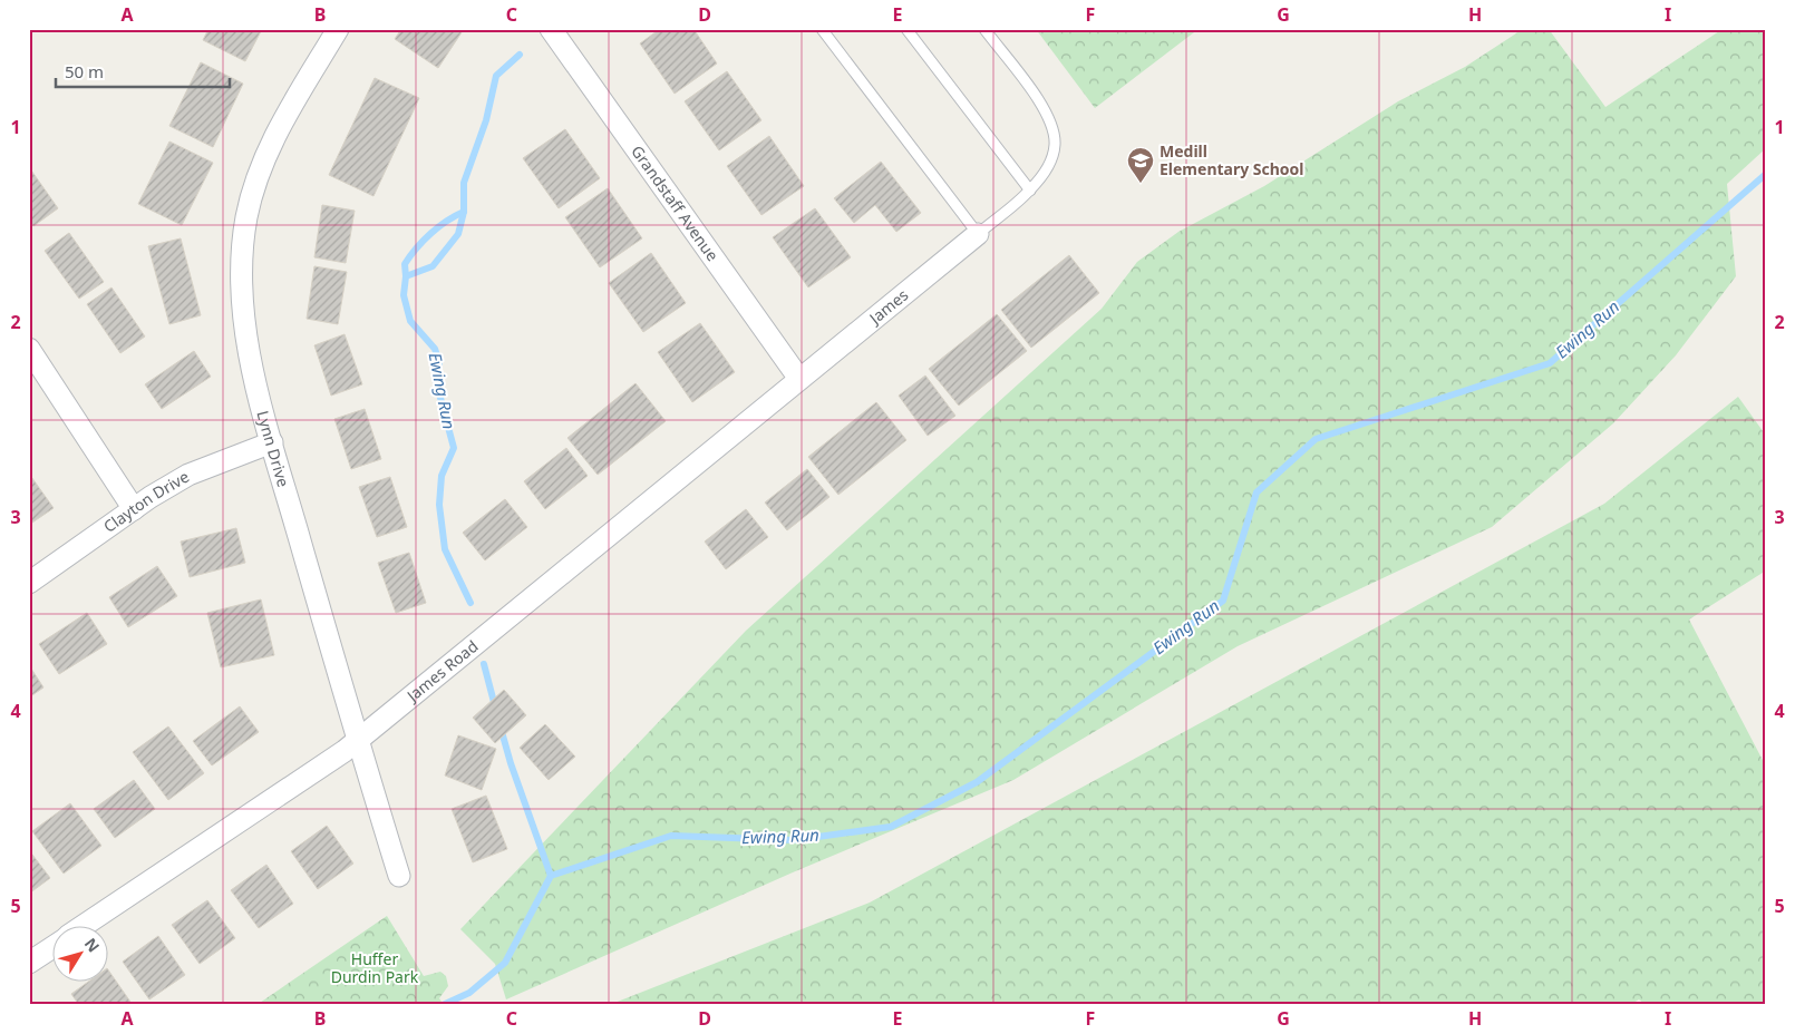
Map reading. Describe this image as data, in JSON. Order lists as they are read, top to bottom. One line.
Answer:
{"streets":{"street":["Grandstaff Avenue","James","Lynn Drive","Clayton Drive","James Road"]},"crossings":[["Grandstaff Avenue","James"],["Grandstaff Avenue","James Road"],["James","James Road"],["Lynn Drive","Clayton Drive"],["Lynn Drive","James Road"]],"water":["Ewing Run"],"parks":["Huffer Durdin Park"],"places":{"school or university":["Medill Elementary School"]},"scale_bar":"50 m","north":"top right","grid":{"columns":["A","B","C","D","E","F","G","H","I"],"rows":["1","2","3","4","5"]}}
